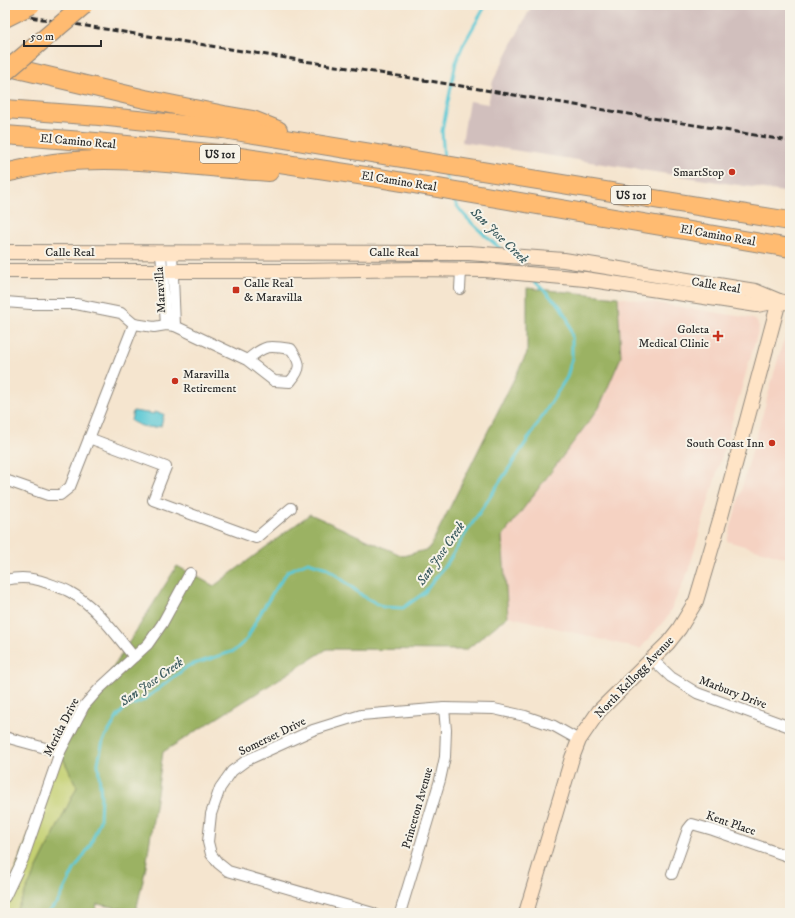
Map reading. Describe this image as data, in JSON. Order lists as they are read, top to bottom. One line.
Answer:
{"streets":{"highway":["El Camino Real","US 101"],"main road":["Calle Real","North Kellogg Avenue"],"street":["Maravilla","Marbury Drive","Merida Drive","Somerset Drive","Princeton Avenue","Kent Place"]},"crossings":[["Calle Real","Maravilla"],["Calle Real","North Kellogg Avenue"],["North Kellogg Avenue","Marbury Drive"],["North Kellogg Avenue","Somerset Drive"],["Somerset Drive","Princeton Avenue"]],"water":["San Jose Creek"],"places":{"other":["SmartStop","Maravilla Retirement","South Coast Inn"],"transit":["Calle Real & Maravilla"],"health":["Goleta Medical Clinic"]},"scale_bar":"50 m"}
